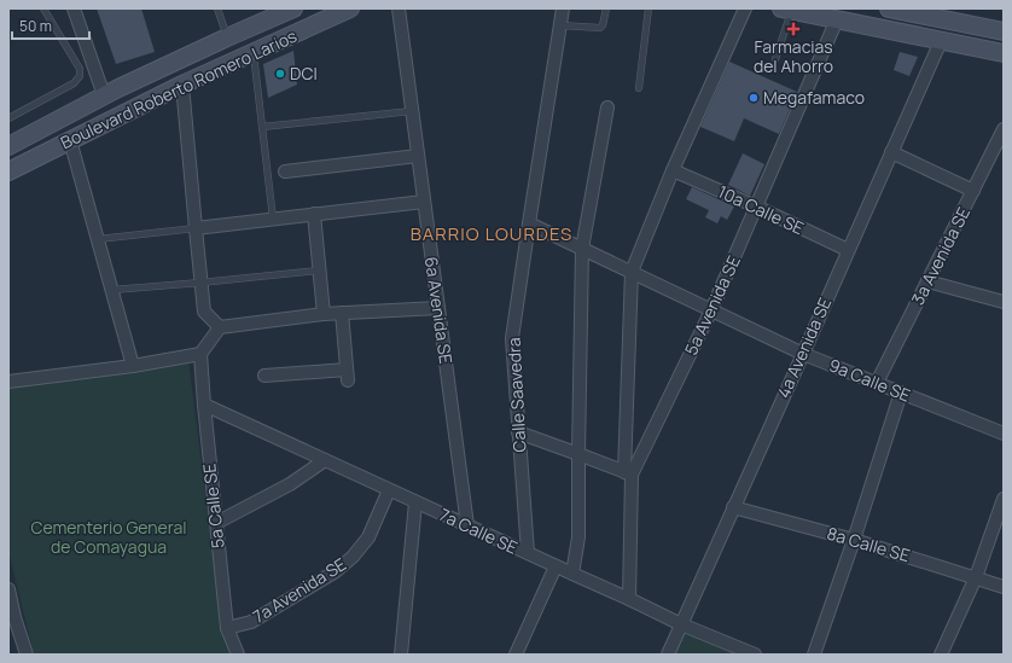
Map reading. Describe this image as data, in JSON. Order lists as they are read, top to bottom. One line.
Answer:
{"streets":{"main road":["Boulevard Roberto Romero Larios"],"street":["10a Calle SE","3a Avenida SE","5a Avenida SE","6a Avenida SE","4a Avenida SE","9a Calle SE","Calle Saavedra","5a Calle SE","7a Calle SE","8a Calle SE","7a Avenida SE"]},"crossings":[["10a Calle SE","5a Avenida SE"],["10a Calle SE","4a Avenida SE"],["3a Avenida SE","9a Calle SE"],["5a Avenida SE","9a Calle SE"],["5a Avenida SE","7a Calle SE"],["6a Avenida SE","7a Calle SE"],["4a Avenida SE","9a Calle SE"],["4a Avenida SE","7a Calle SE"],["4a Avenida SE","8a Calle SE"],["9a Calle SE","Calle Saavedra"],["Calle Saavedra","7a Calle SE"],["5a Calle SE","7a Calle SE"],["5a Calle SE","7a Avenida SE"],["7a Calle SE","7a Avenida SE"]],"districts":["BARRIO LOURDES"],"parks":["Cementerio General de Comayagua"],"places":{"health":["Farmacias del Ahorro"],"other":["DCI","Megafamaco"]},"scale_bar":"50 m"}
